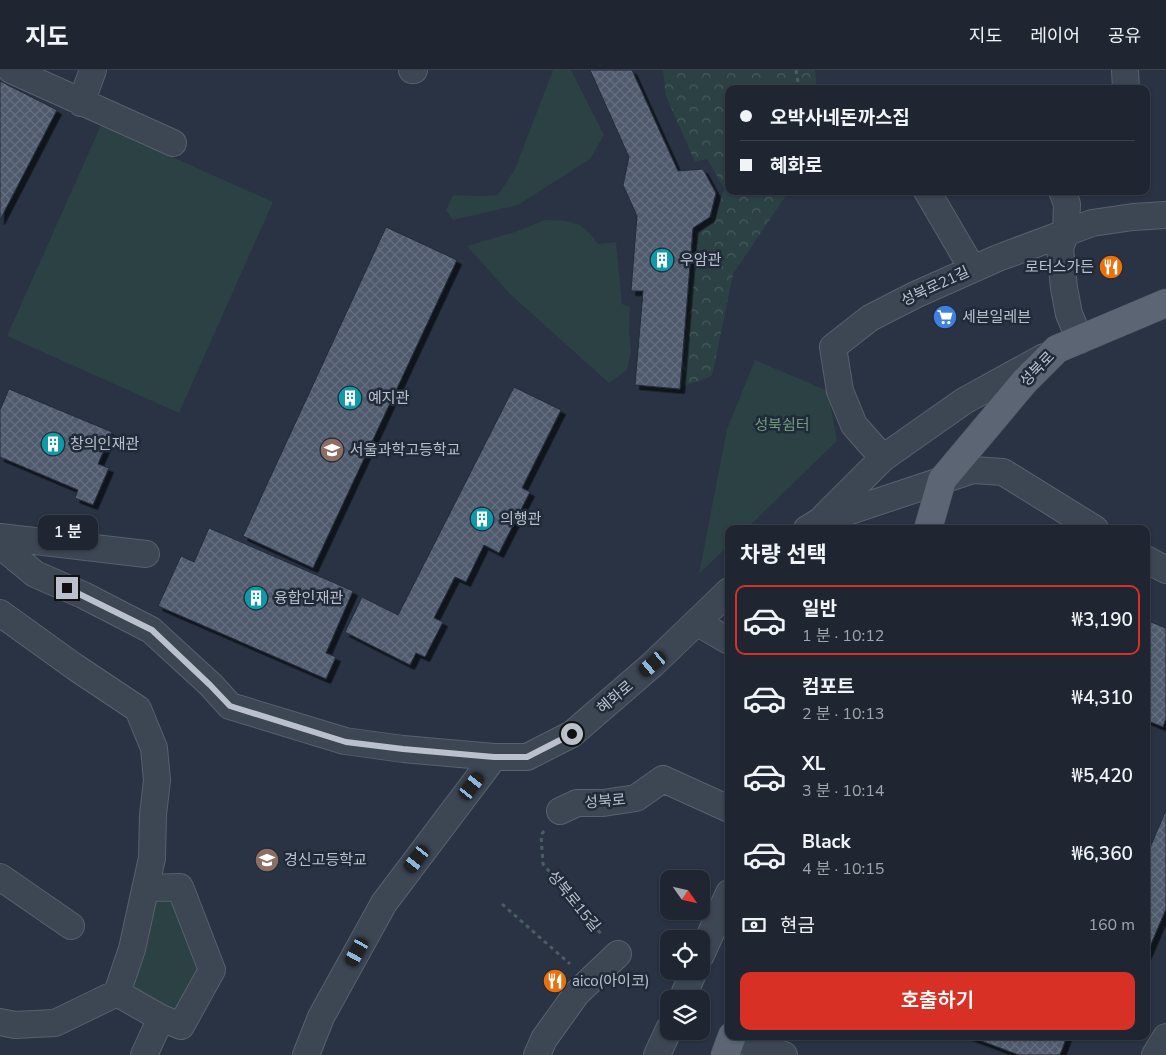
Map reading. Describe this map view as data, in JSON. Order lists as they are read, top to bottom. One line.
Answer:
{"streets":{"main road":["성북로"],"street":["성북로21길","혜화로"],"path":["성북로15길"]},"crossings":[["성북로","성북로15길"]],"parks":["성북쉼터"],"places":{"building":["우암관","예지관","창의인재관","의행관","융합인재관"],"restaurant":["로터스가든","aico(아이코)"],"supermarket":["세븐일레븐"],"school or university":["서울과학고등학교","경신고등학교"]},"north":"bottom right","page":{"header":"지도","nav":["지도","레이어","공유"],"banner":["오박사네돈까스집","혜화로"],"bubble":"1 분","heading":"차량 선택","list":[{"name":"일반","note":"1 분 · 10:12","value":"₩3,190"},{"name":"컴포트","note":"2 분 · 10:13","value":"₩4,310"},{"name":"XL","note":"3 분 · 10:14","value":"₩5,420"},{"name":"Black","note":"4 분 · 10:15","value":"₩6,360"}],"pay":["현금","160 m"],"buttons":"호출하기"}}
